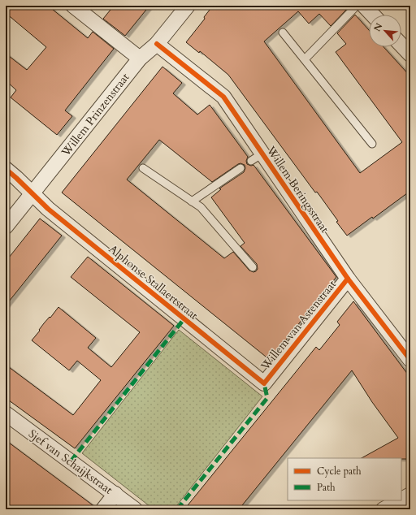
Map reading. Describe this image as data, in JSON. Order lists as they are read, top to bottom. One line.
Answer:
{"streets":{"street":["Willem Prinzenstraat","Willem Beringsstraat","Alphonse Stallaertstraat","Willem van Astenstraat","Sjef van Schaijkstraat"]},"crossings":[["Willem Prinzenstraat","Willem Beringsstraat"],["Willem Prinzenstraat","Alphonse Stallaertstraat"],["Willem Beringsstraat","Willem van Astenstraat"],["Alphonse Stallaertstraat","Willem van Astenstraat"]],"legend":["Cycle path","Path"],"north":"top left"}
